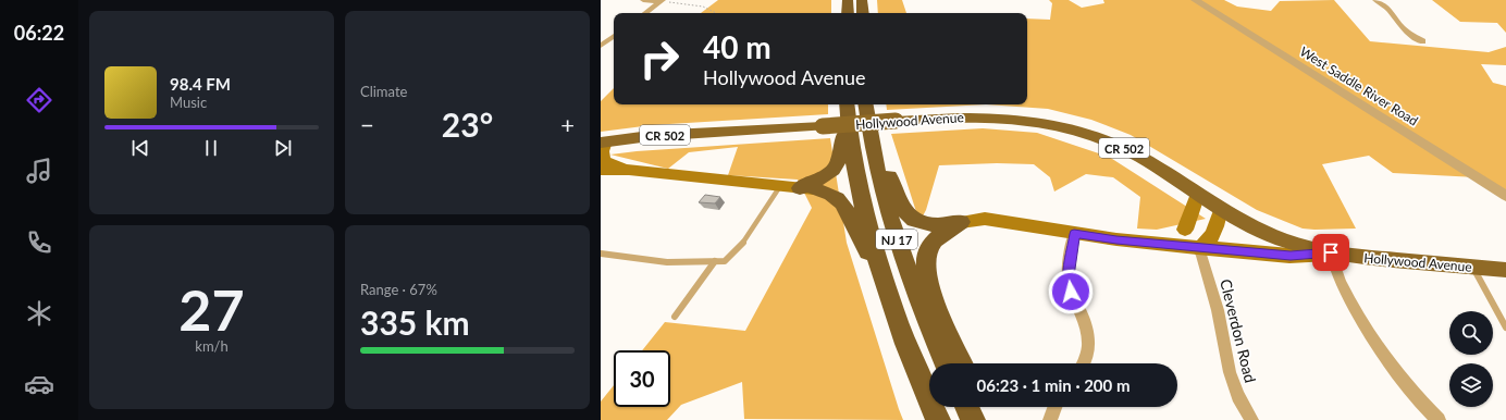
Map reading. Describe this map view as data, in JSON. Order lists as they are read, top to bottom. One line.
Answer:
{"streets":{"highway":["NJ 17"],"main road":["Hollywood Avenue","CR 502"],"street":["West Saddle River Road","Cleverdon Road"]},"crossings":[["Hollywood Avenue","Cleverdon Road"]],"page":{"tabs":"06:22","tile":["Climate",["27","km/h"],["Range · 67%","335 km"]],"turn":["40 m","Hollywood Avenue"],"song":["98.4 FM","Music"],"heat":["−","23°","+"],"limit":"30","trip":"06:23 · 1 min · 200 m"}}
